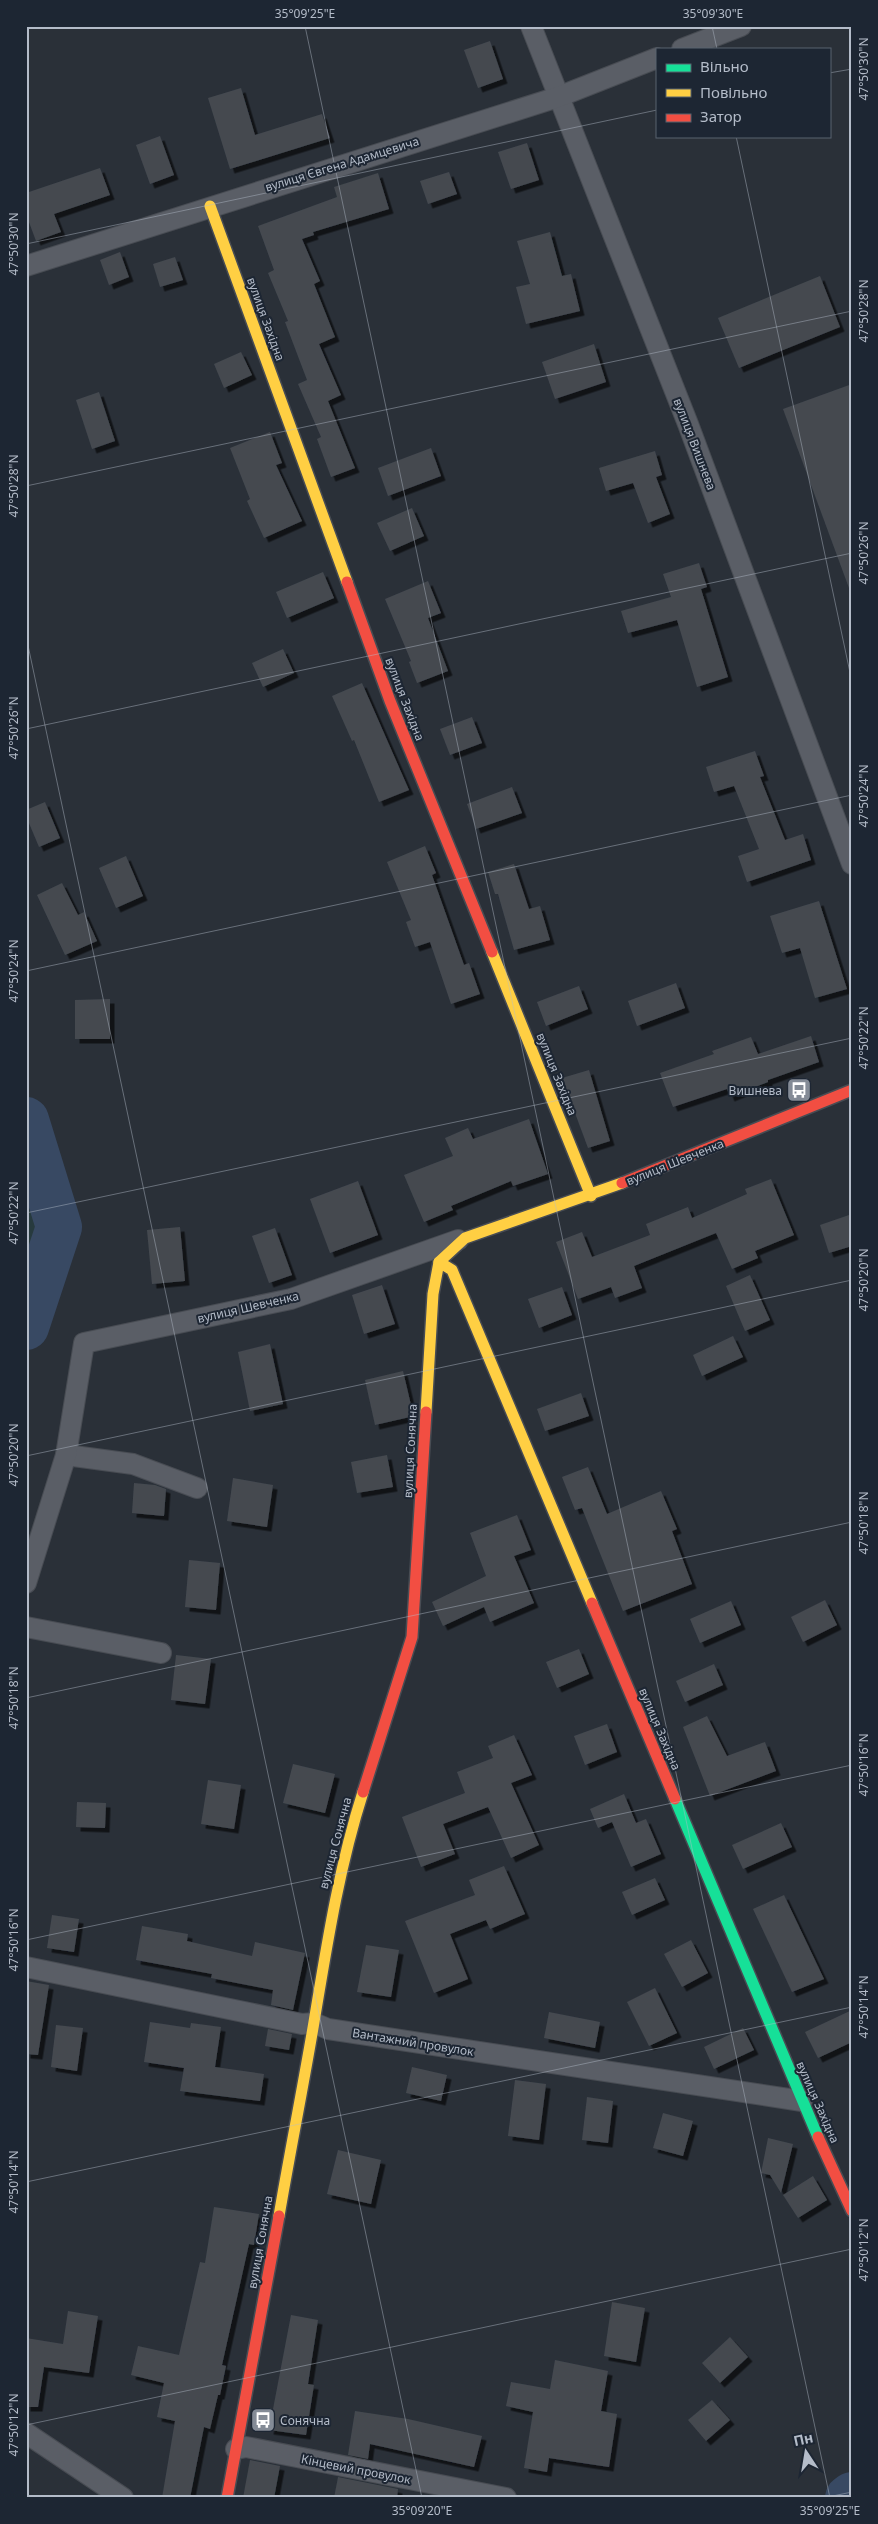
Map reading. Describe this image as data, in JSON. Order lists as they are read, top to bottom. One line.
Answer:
{"streets":{"street":["вулиця Євгена Адамцевича","вулиця Західна","вулиця Вишнева","вулиця Шевченка","вулиця Сонячна","Вантажний провулок","Кінцевий провулок"]},"crossings":[["вулиця Євгена Адамцевича","вулиця Західна"],["вулиця Євгена Адамцевича","вулиця Вишнева"],["вулиця Західна","вулиця Шевченка"],["вулиця Західна","вулиця Сонячна"],["вулиця Західна","Вантажний провулок"],["вулиця Сонячна","Вантажний провулок"],["вулиця Сонячна","Кінцевий провулок"]],"places":{"bus stop":["Вишнева","Сонячна"]},"legend":["Вільно","Повільно","Затор"],"north":"top","coordinates":["35°09'25\"E","35°09'30\"E","47°50'30\"N","47°50'28\"N","47°50'26\"N","47°50'24\"N","47°50'22\"N","47°50'20\"N","47°50'18\"N","47°50'16\"N","47°50'14\"N","47°50'12\"N","35°09'20\"E"]}
